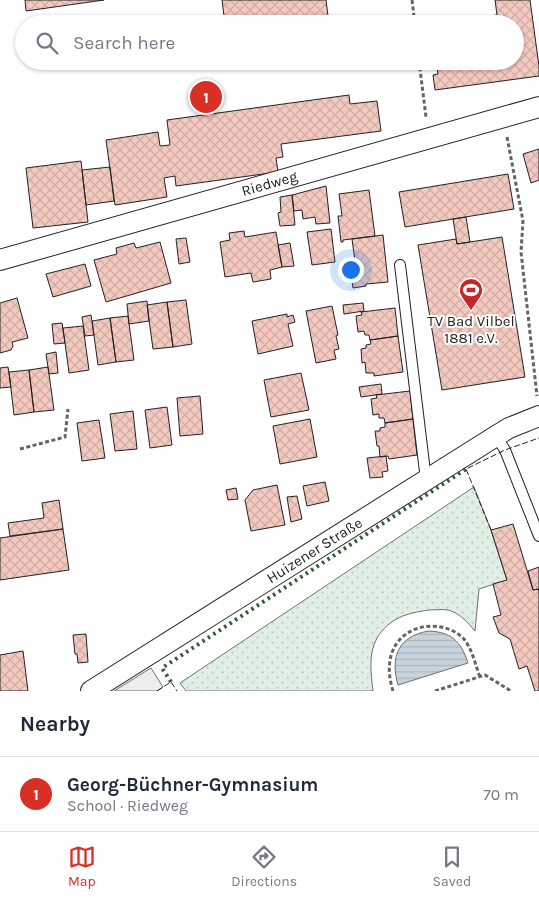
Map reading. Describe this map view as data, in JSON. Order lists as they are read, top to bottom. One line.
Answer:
{"streets":{"street":["Riedweg","Huizener Straße"]},"places":{"sports":["TV Bad Vilbel 1881 e.V."]},"page":{"search":"Search here","pins":"1","heading":"Nearby","list":[{"mark":"1","name":"Georg-Büchner-Gymnasium","note":"School · Riedweg","value":"70 m"}],"nav":["Map","Directions","Saved"]}}
